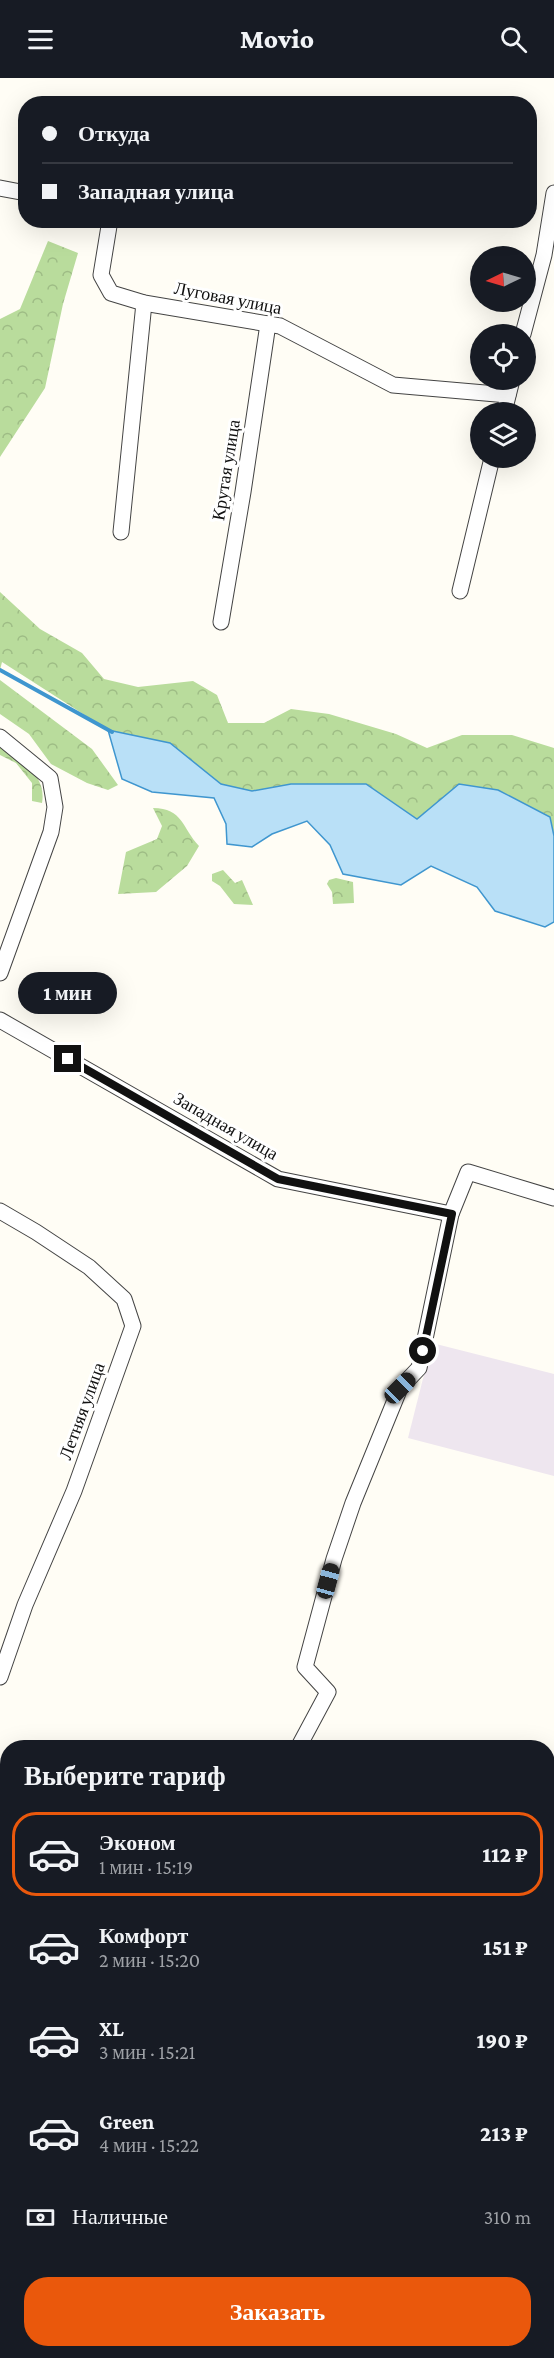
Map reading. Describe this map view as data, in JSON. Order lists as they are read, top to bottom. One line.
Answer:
{"streets":{"street":["Луговая улица","Крутая улица","Западная улица","Летняя улица"]},"crossings":[["Луговая улица","Крутая улица"]],"north":"left","page":{"header":"Movio","banner":["Откуда","Западная улица"],"bubble":"1 мин","heading":"Выберите тариф","list":[{"name":"Эконом","note":"1 мин · 15:19","value":"112 ₽"},{"name":"Комфорт","note":"2 мин · 15:20","value":"151 ₽"},{"name":"XL","note":"3 мин · 15:21","value":"190 ₽"},{"name":"Green","note":"4 мин · 15:22","value":"213 ₽"}],"pay":["Наличные","310 m"],"buttons":"Заказать"}}
